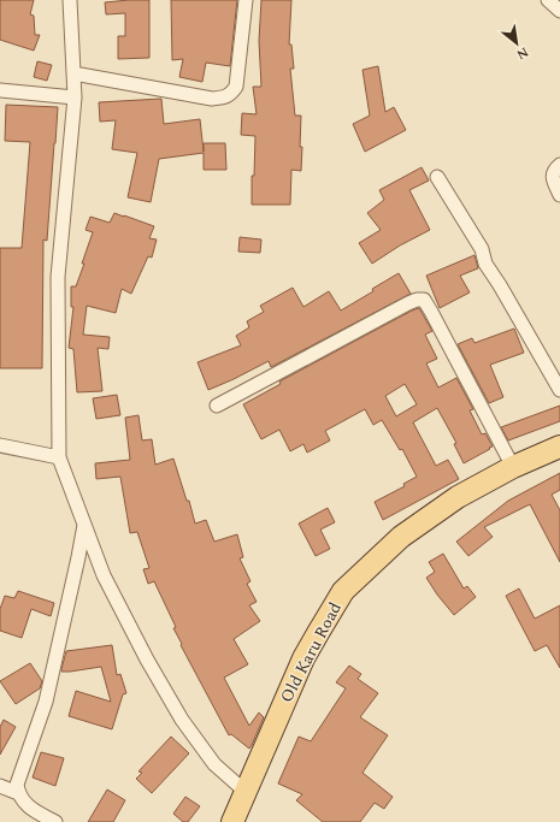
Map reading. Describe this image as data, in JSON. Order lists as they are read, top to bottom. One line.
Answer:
{"streets":{"main road":["Old Karu Road"]},"north":"bottom right"}
